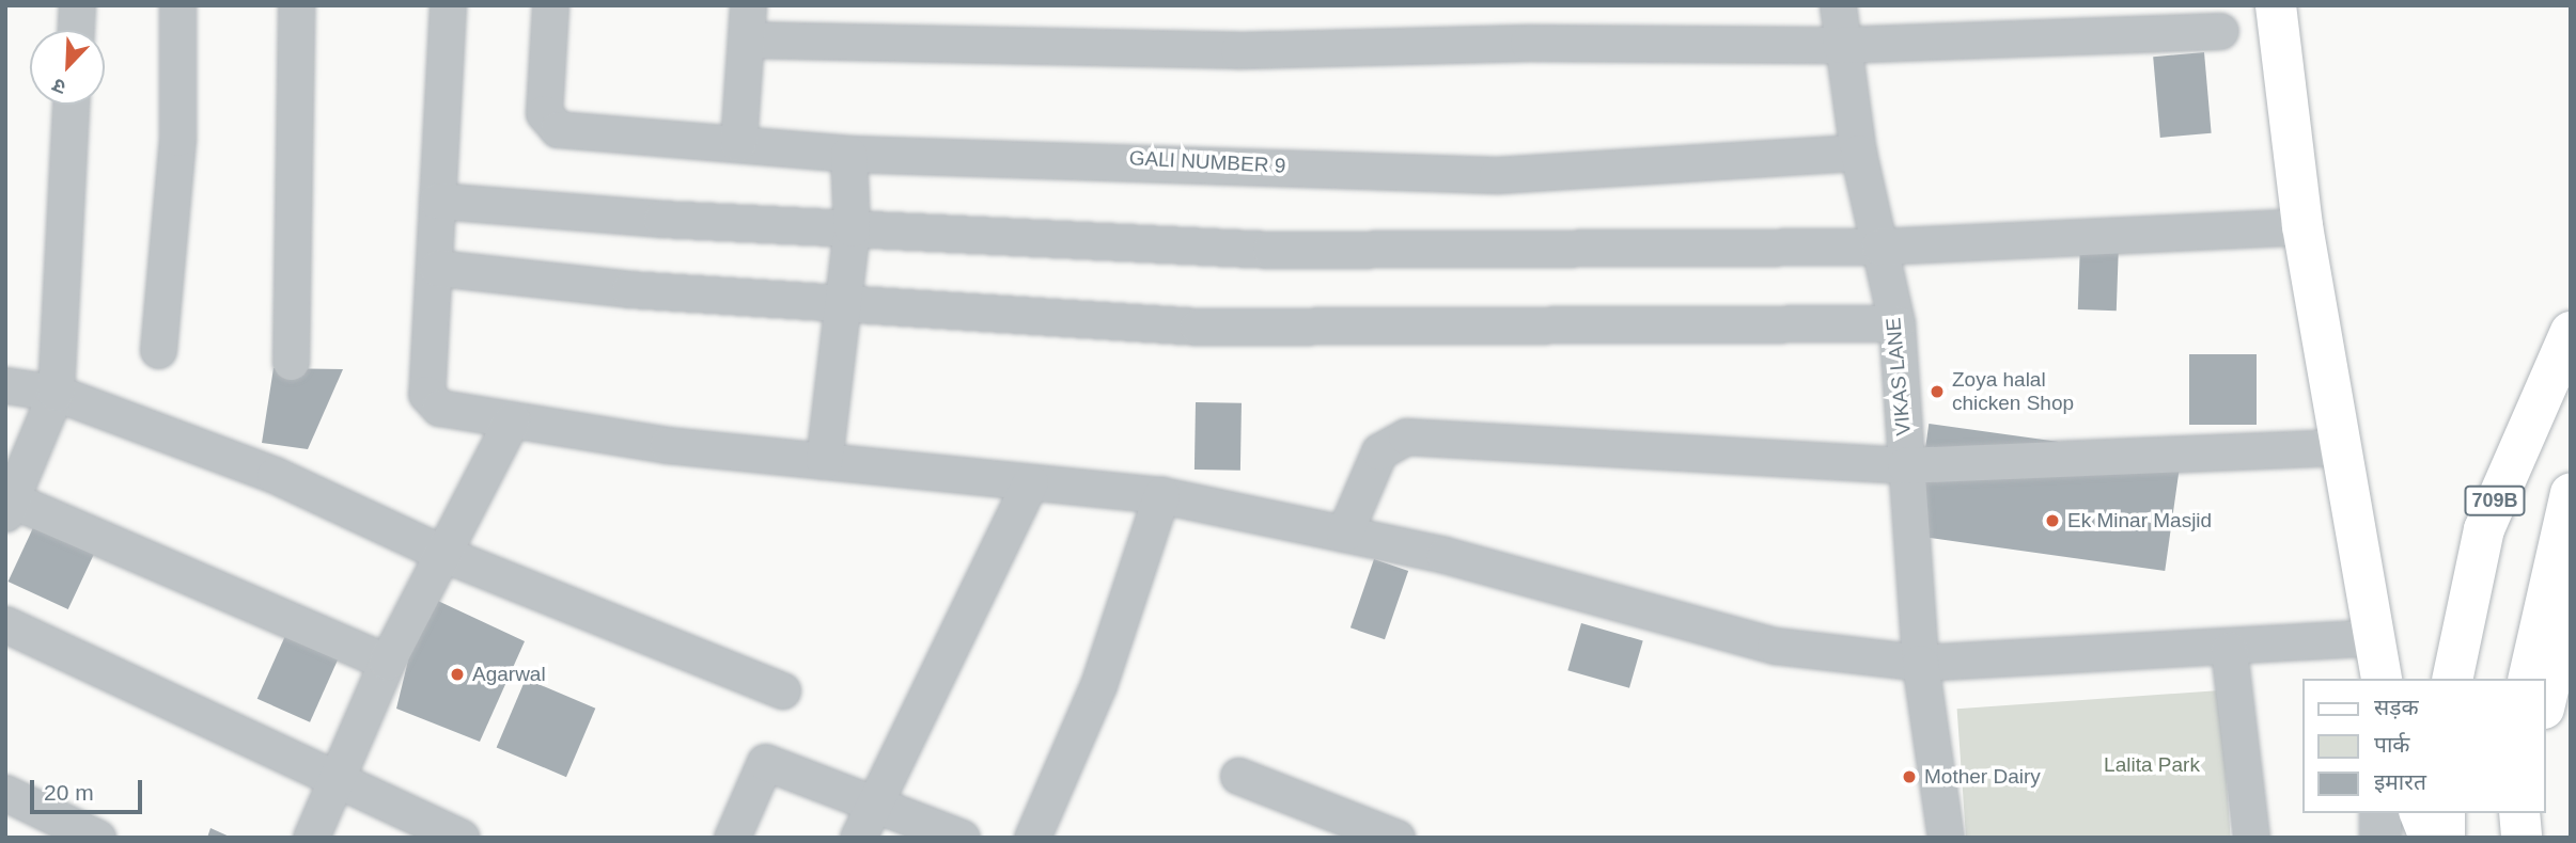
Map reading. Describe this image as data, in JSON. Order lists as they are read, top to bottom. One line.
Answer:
{"streets":{"main road":["709B"],"street":["GALI NUMBER 9","VIKAS LANE"]},"crossings":[["GALI NUMBER 9","VIKAS LANE"]],"parks":["Lalita Park"],"places":["Zoya halal chicken Shop","Ek Minar Masjid","Agarwal","Mother Dairy"],"legend":["सड़क","पार्क","इमारत"],"scale_bar":"20 m","north":"bottom left"}
